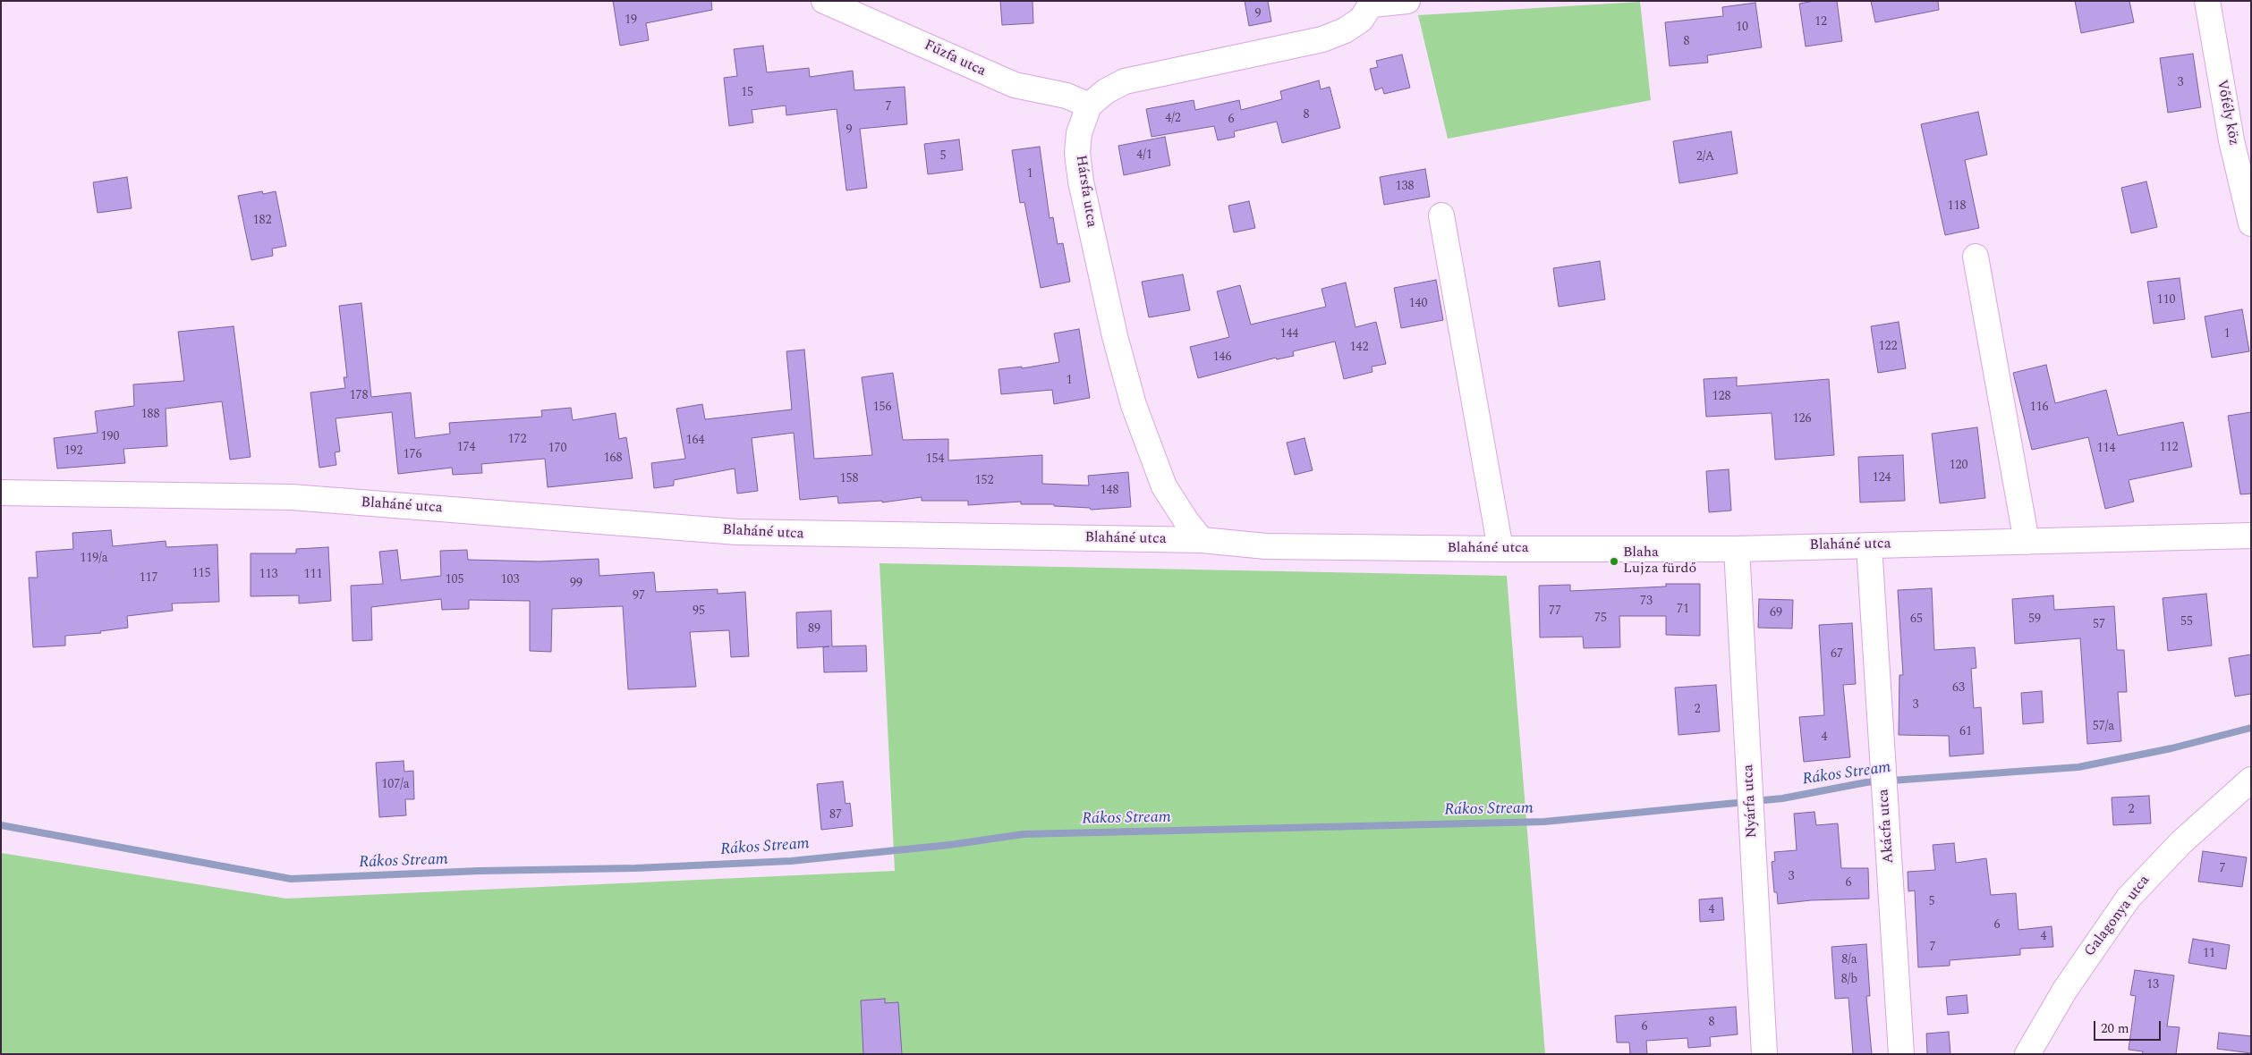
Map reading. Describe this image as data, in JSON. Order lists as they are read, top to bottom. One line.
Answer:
{"streets":{"street":["Fűzfa utca","Vőfély köz","Hársfa utca","Blaháné utca","Nyárfa utca","Akácfa utca","Galagonya utca"]},"crossings":[["Fűzfa utca","Hársfa utca"],["Hársfa utca","Blaháné utca"],["Blaháné utca","Nyárfa utca"],["Blaháné utca","Akácfa utca"]],"water":["Rákos Stream"],"places":["Blaha Lujza fürdő"],"house_numbers":["9","19","12","10","8","3","15","7","8","4/2","6","9","4/1","5","2/A","1","138","118","182","110","140","144","1","122","142","146","1","178","128","156","116","188","126","190","172","164","174","112","170","114","192","176","168","154","120","124","158","152","148","119/a","115","113","111","117","105","103","99","97","73","71","95","77","69","75","65","59","55","57","89","67","63","3","2","57/a","61","4","107/a","2","87","7","3","6","5","4","6","4","7","11","8/a","8/b","13","8","6"],"scale_bar":"20 m"}
